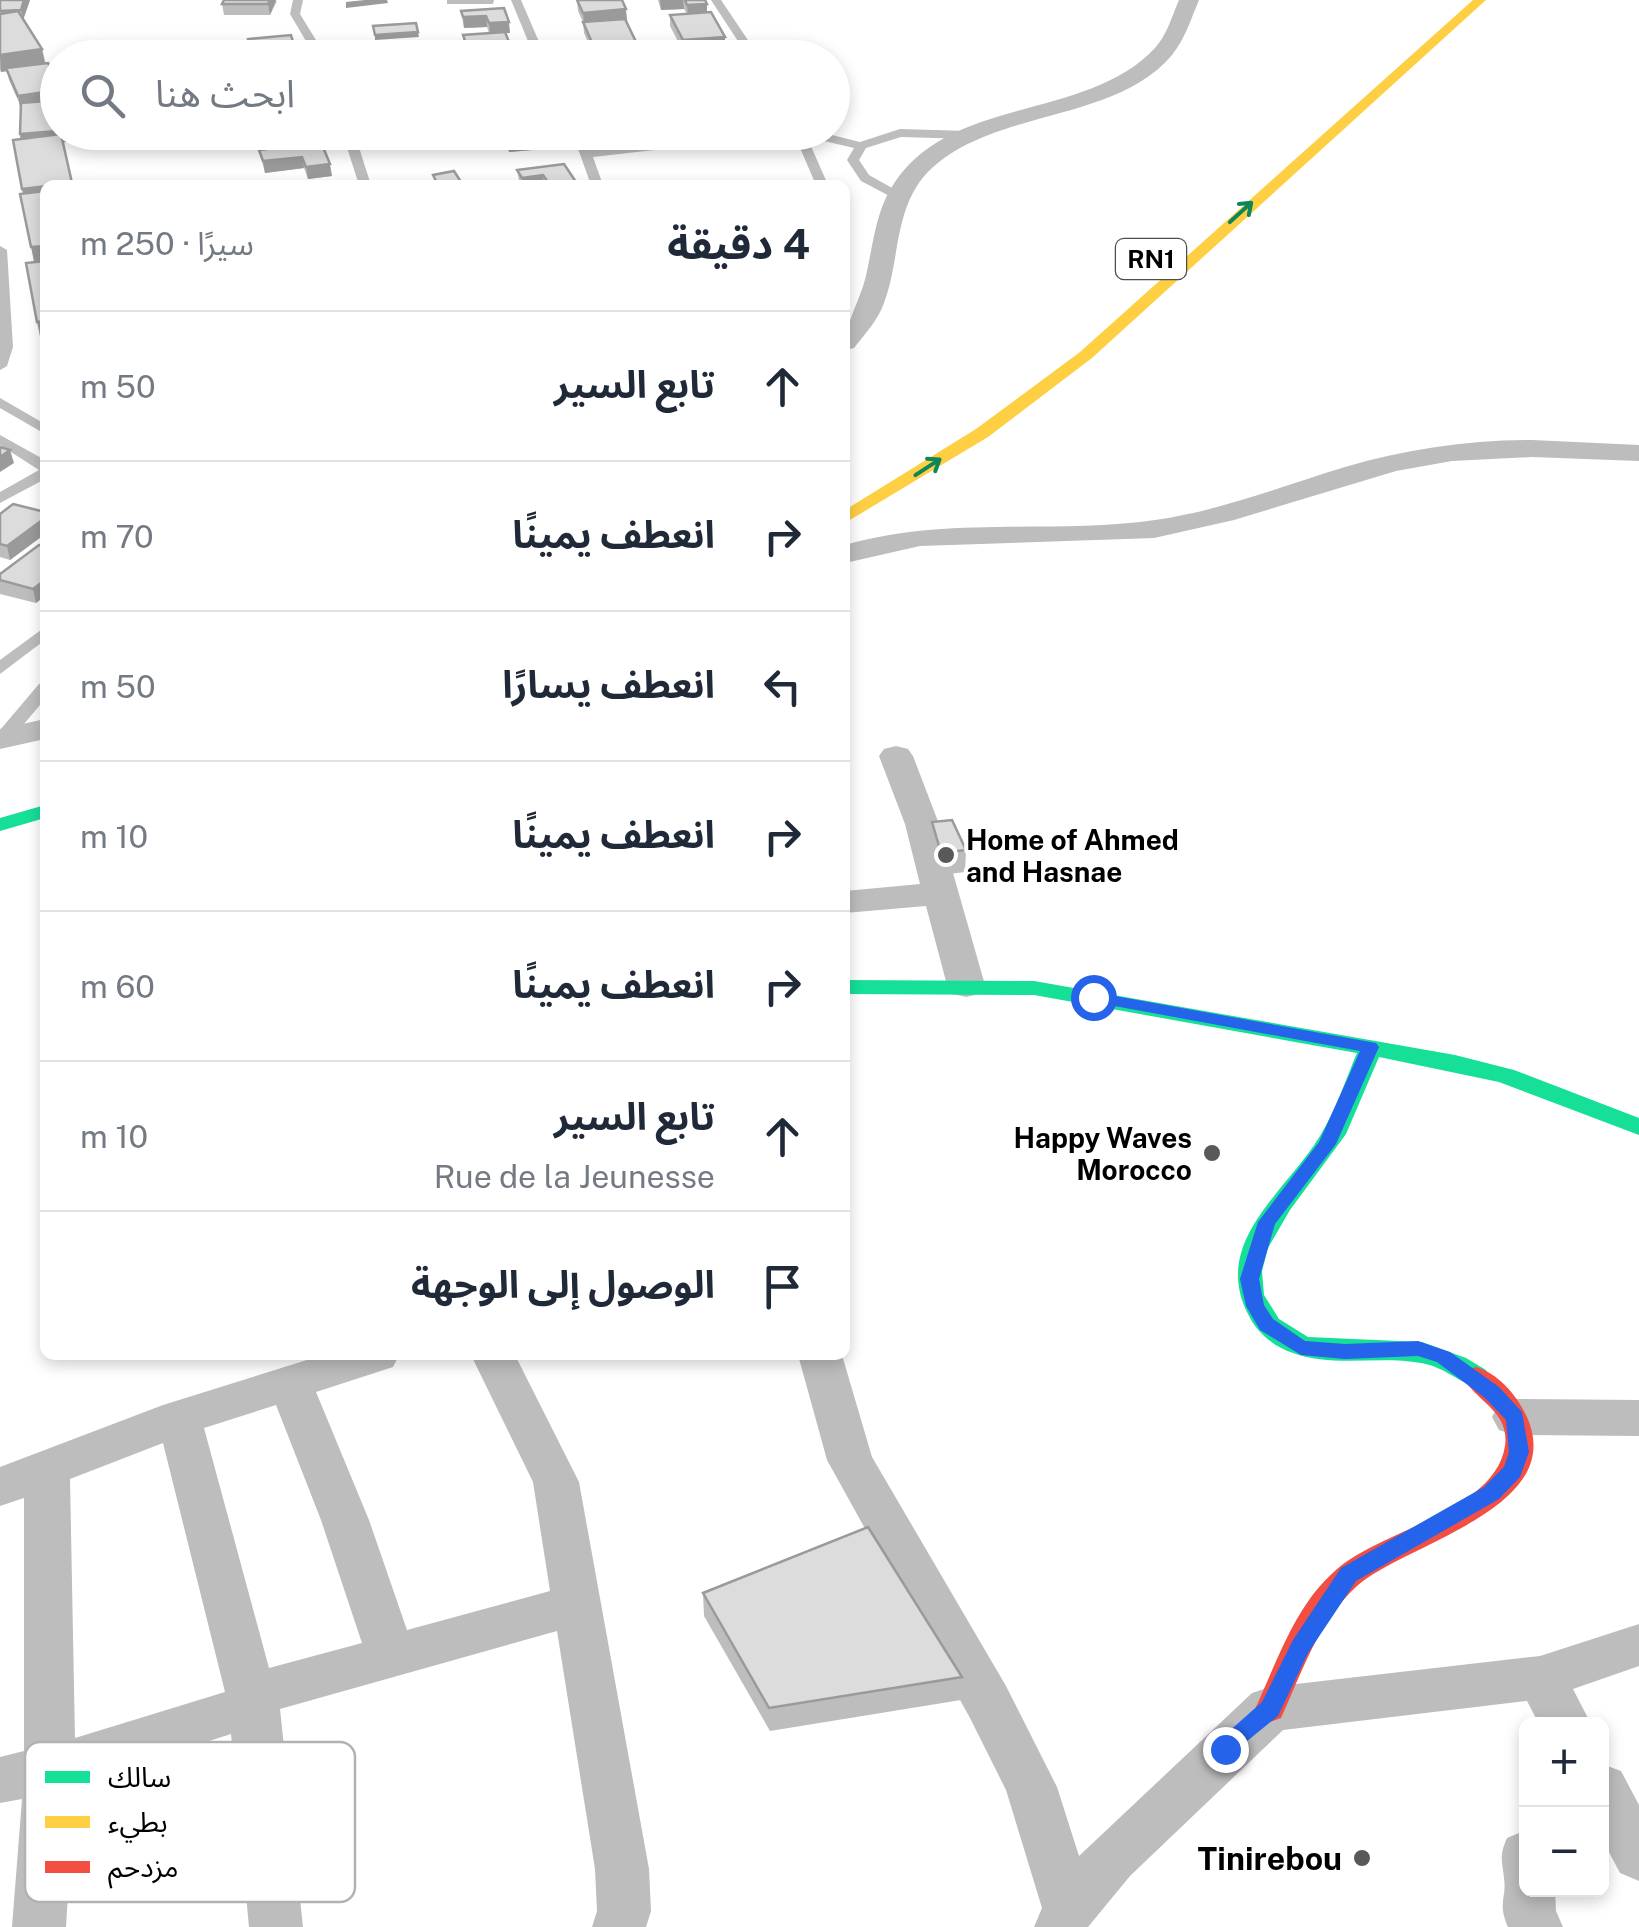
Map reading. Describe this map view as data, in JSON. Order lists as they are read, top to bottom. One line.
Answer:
{"streets":{"main road":["RN1"]},"places":["Home of Ahmed and Hasnae","Happy Waves Morocco","Tinirebou"],"legend":["سالك","بطيء","مزدحم"],"page":{"search":"ابحث هنا","heading":["4 دقيقة","سيرًا · 250 m"],"list":[["تابع السير","50 m"],["انعطف يمينًا","70 m"],["انعطف يسارًا","50 m"],["انعطف يمينًا","10 m"],["انعطف يمينًا","60 m"],["تابع السير","Rue de la Jeunesse","10 m"],"الوصول إلى الوجهة"],"map_buttons":["+","−"]}}
